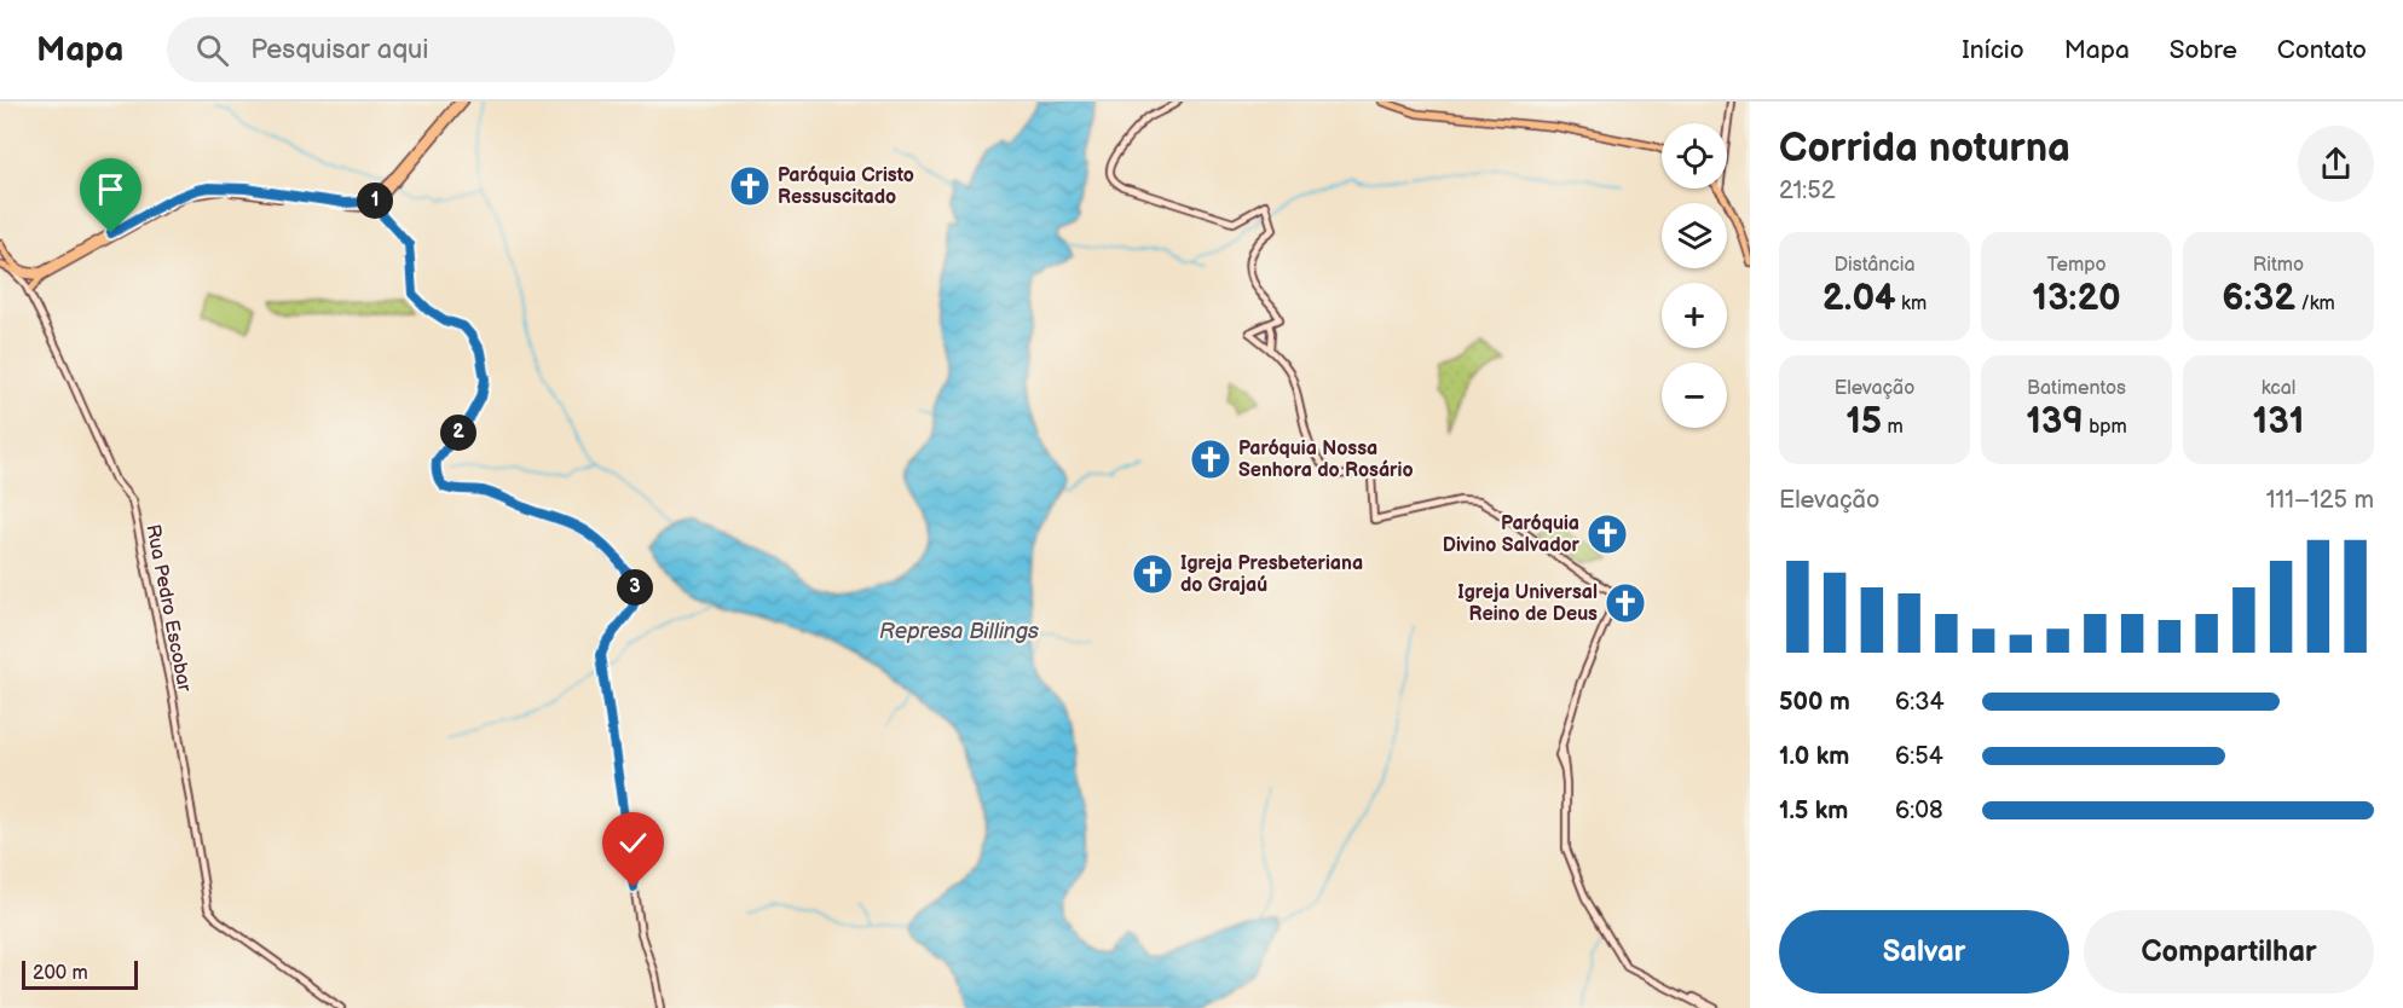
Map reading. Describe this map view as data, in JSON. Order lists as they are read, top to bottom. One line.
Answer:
{"streets":{"main road":["Rua Pedro Escobar"]},"water":["Represa Billings"],"places":{"church":["Paróquia Cristo Ressuscitado","Paróquia Nossa Senhora do Rosário","Paróquia Divino Salvador","Igreja Presbeteriana do Grajaú","Igreja Universal Reino de Deus"]},"scale_bar":"200 m","page":{"header":"Mapa","search":"Pesquisar aqui","nav":["Início","Mapa","Sobre","Contato"],"heading":["Corrida noturna","21:52"],"map_buttons":["+","−"],"pins":["1","2","3"],"stats":[["Distância","2.04 km"],["Tempo","13:20"],["Ritmo","6:32 /km"],["Elevação","15 m"],["Batimentos","139 bpm"],["kcal","131"]],"chart":["Elevação","111–125 m"],"list":[{"name":"500 m","note":"6:34"},{"name":"1.0 km","note":"6:54"},{"name":"1.5 km","note":"6:08"}],"buttons":["Salvar","Compartilhar"],"scale":"200 m"}}
